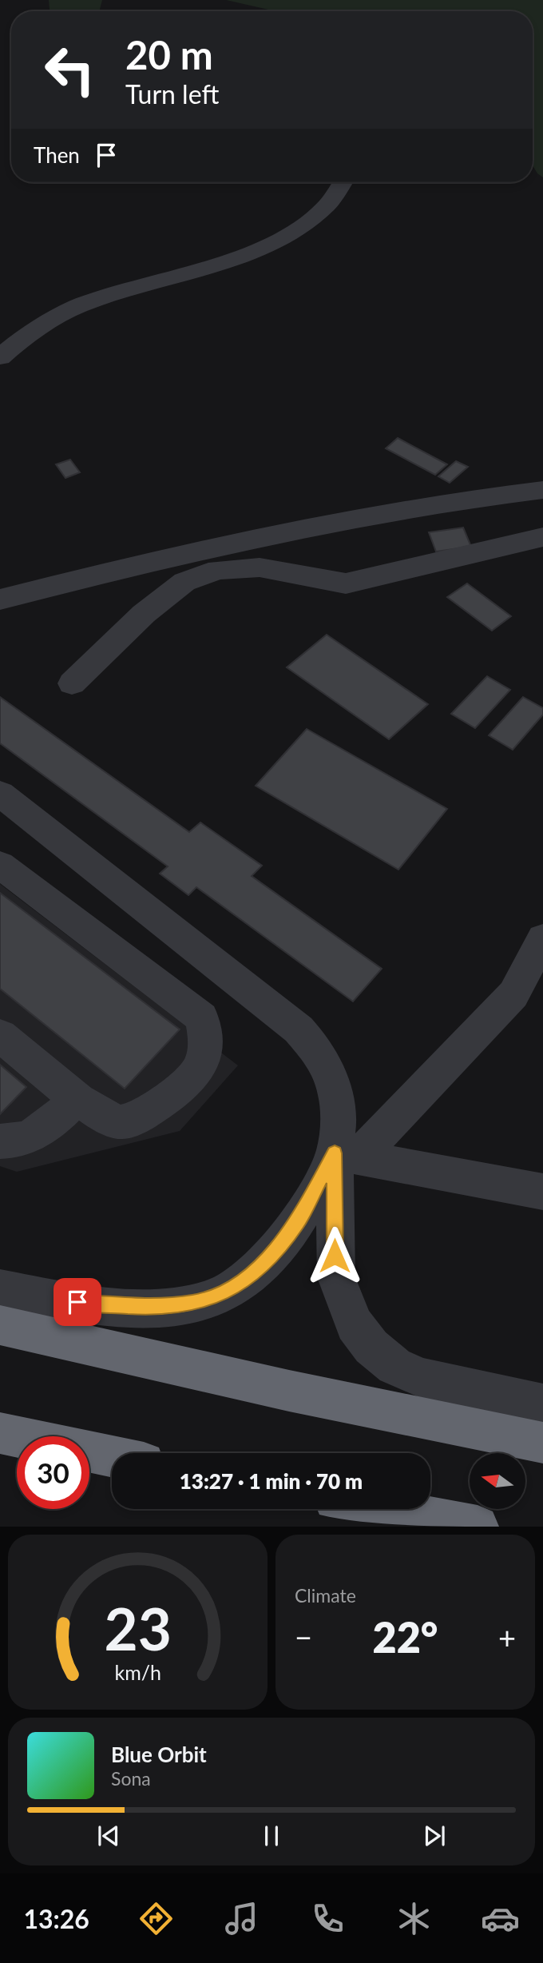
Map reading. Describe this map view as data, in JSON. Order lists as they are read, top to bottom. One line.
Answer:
{"north":"left","page":{"turn":["20 m","Turn left"],"then":"Then","limit":"30","trip":"13:27 · 1 min · 70 m","tile":"Climate","heat":["−","22°","+"],"song":["Blue Orbit","Sona"],"tabs":"13:26","gauge":["23","km/h"]}}
